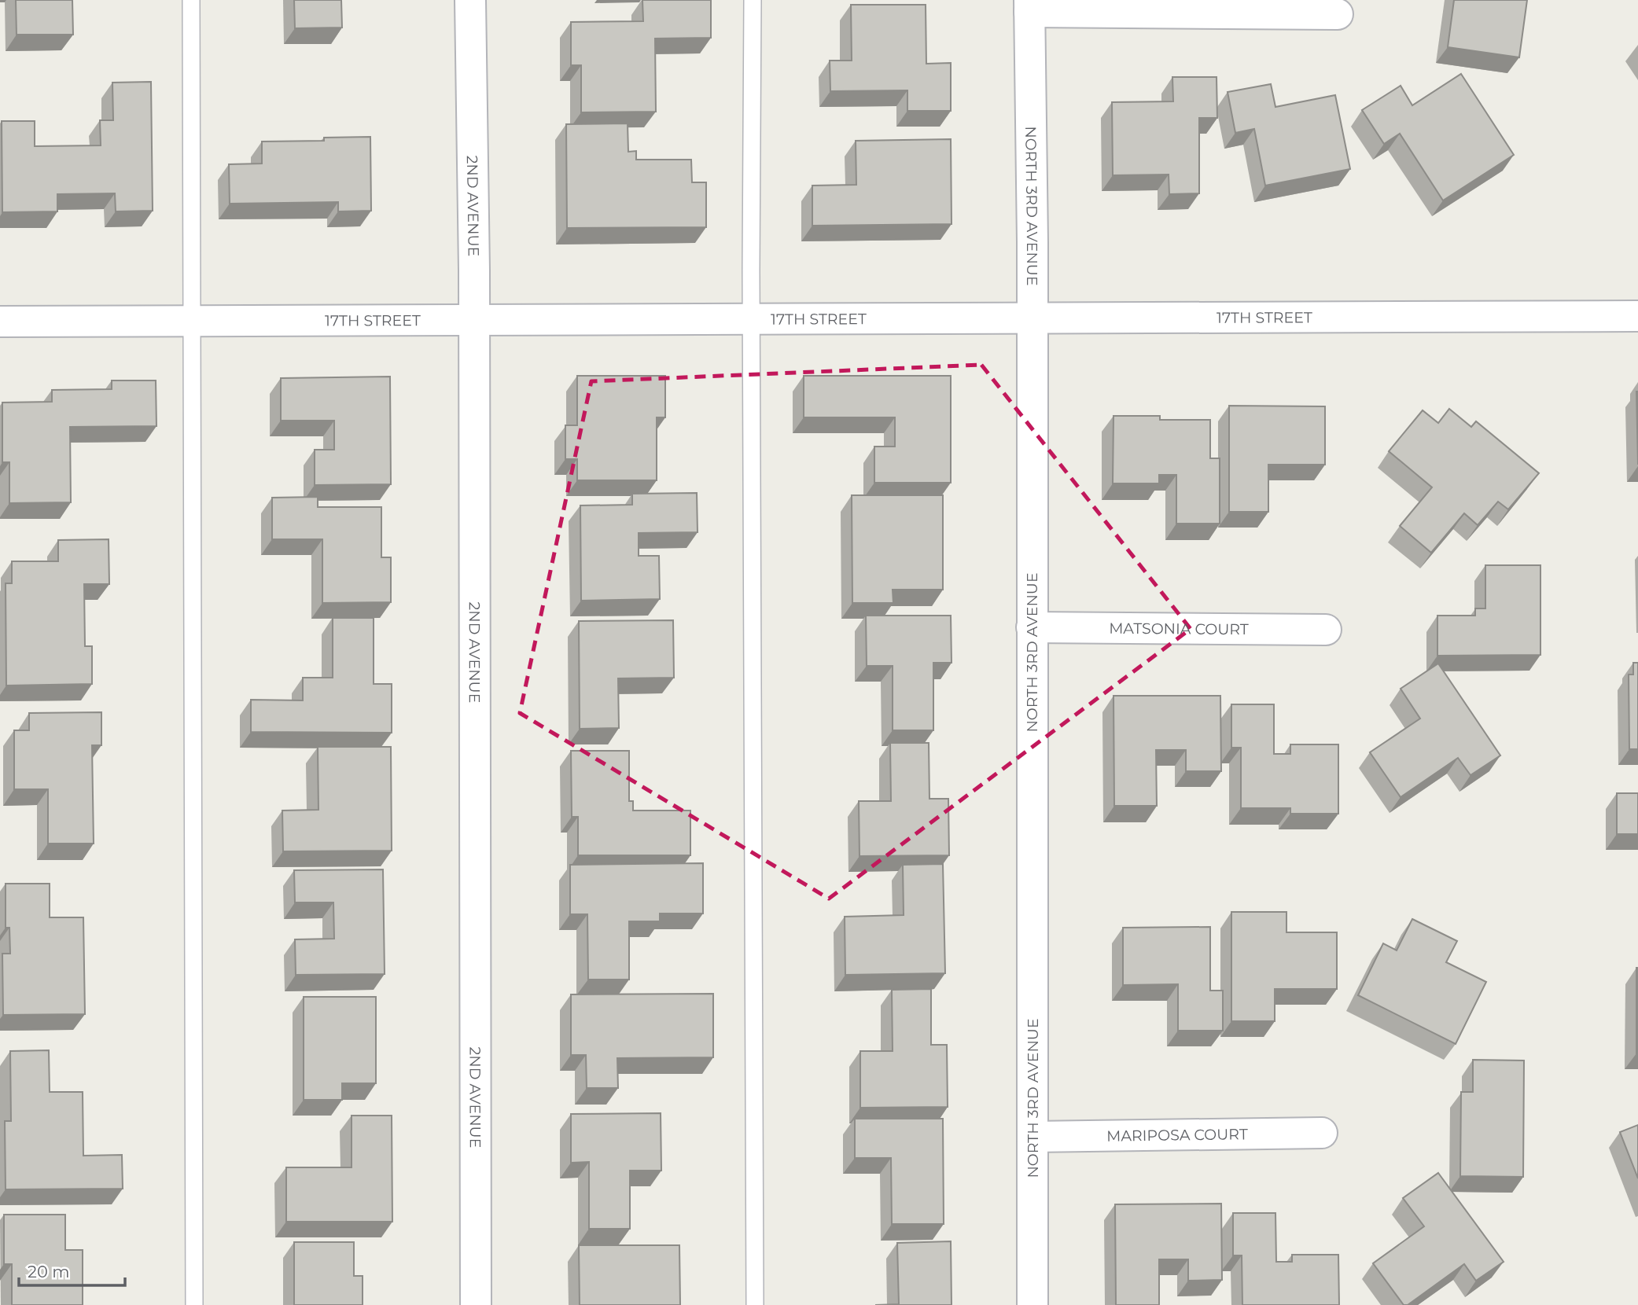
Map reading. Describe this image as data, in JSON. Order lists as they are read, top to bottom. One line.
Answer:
{"streets":{"street":["2ND AVENUE","NORTH 3RD AVENUE","17TH STREET","MATSONIA COURT","MARIPOSA COURT"]},"crossings":[["2ND AVENUE","17TH STREET"],["NORTH 3RD AVENUE","17TH STREET"],["NORTH 3RD AVENUE","MATSONIA COURT"],["NORTH 3RD AVENUE","MARIPOSA COURT"]],"scale_bar":"20 m"}
